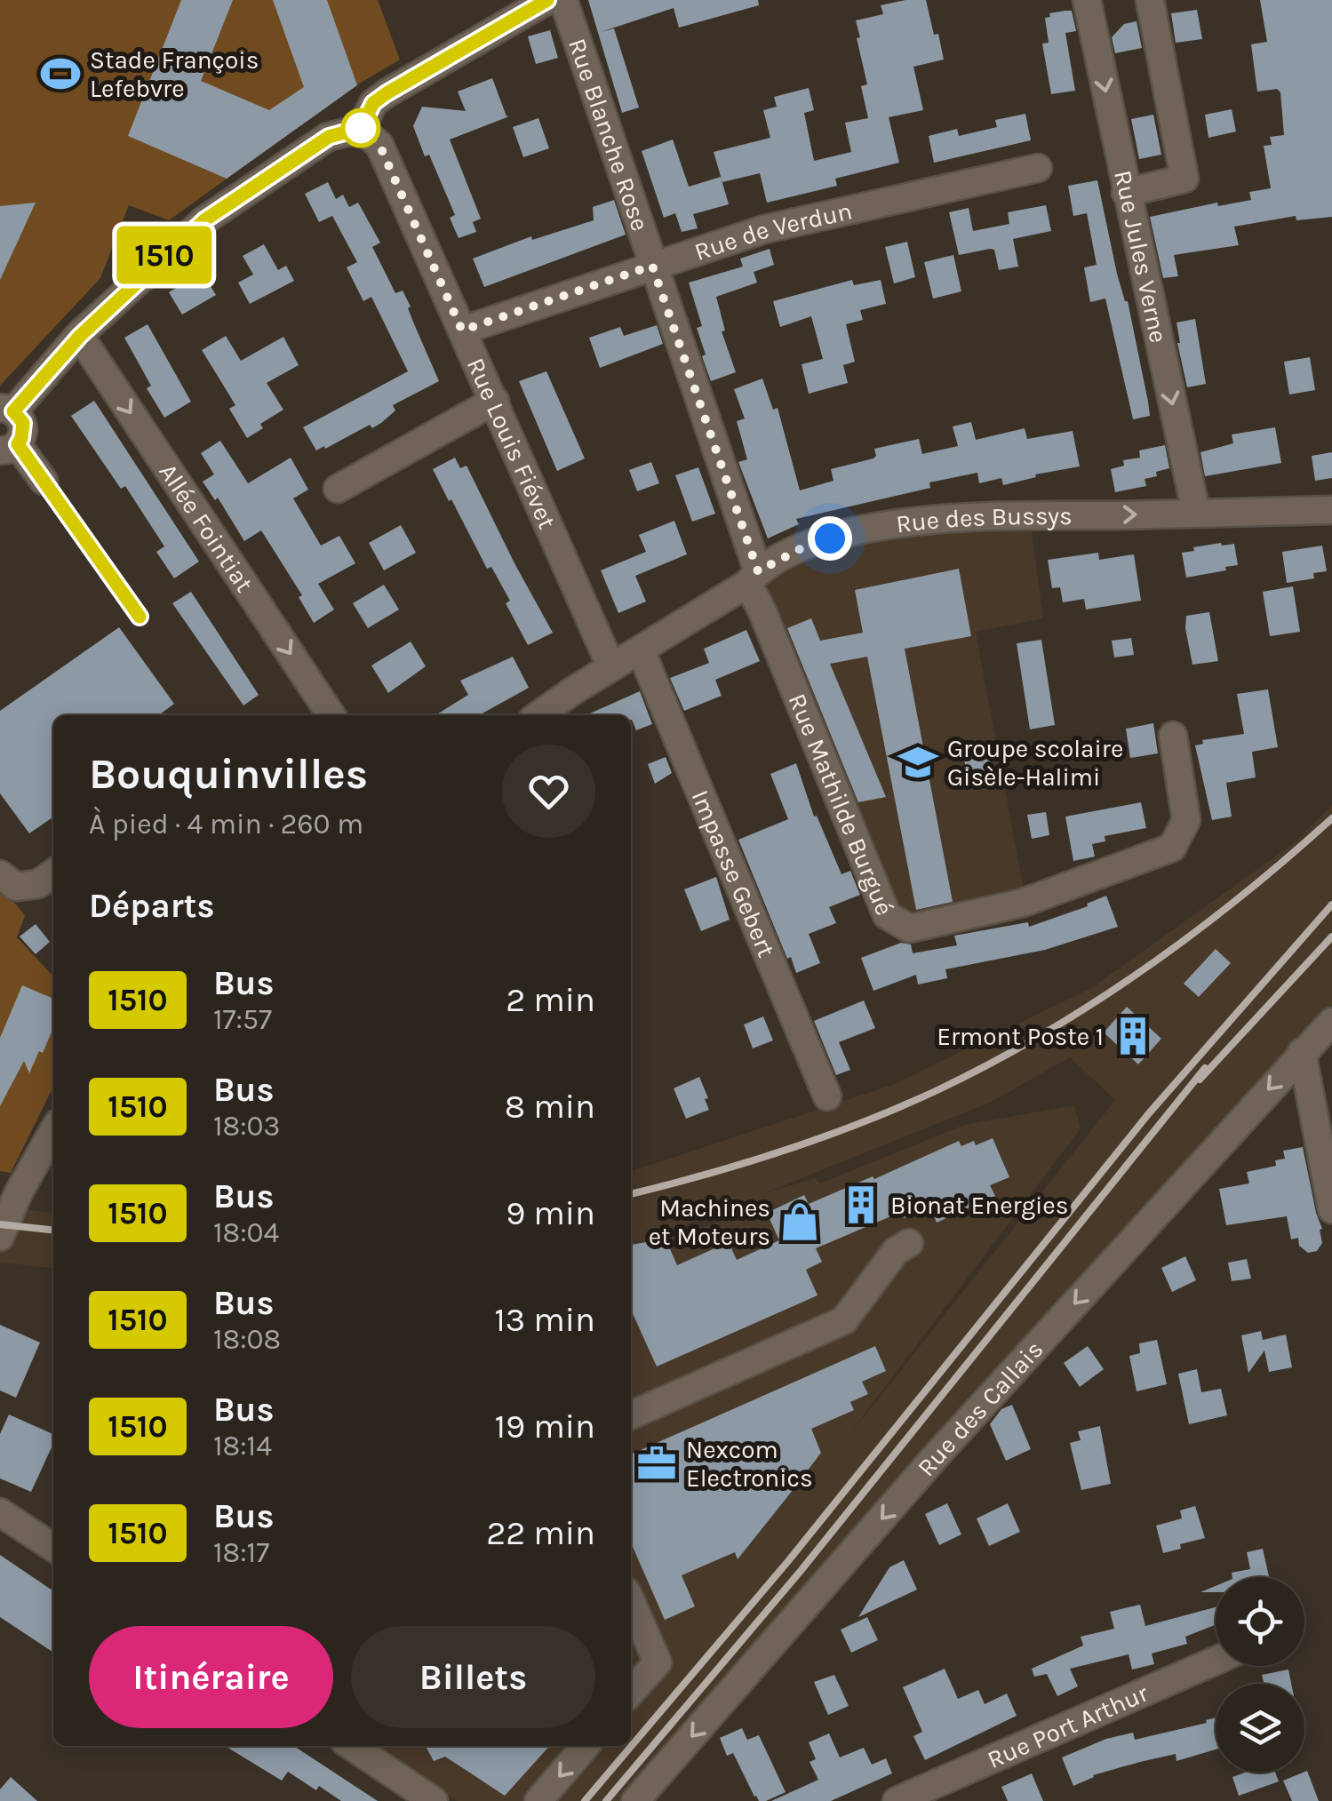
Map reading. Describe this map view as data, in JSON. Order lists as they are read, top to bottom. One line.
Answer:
{"streets":{"street":["Rue Blanche Rose","Rue de Verdun","Rue Jules Verne","Rue Louis Fiévet","Rue des Bussys","Allée Fointiat","Rue Mathilde Burgué","Impasse Gebert","Rue des Callais","Rue Port Arthur"]},"crossings":[["Rue Blanche Rose","Rue de Verdun"],["Rue Blanche Rose","Rue des Bussys"],["Rue Blanche Rose","Rue Mathilde Burgué"],["Rue de Verdun","Rue Louis Fiévet"],["Rue Jules Verne","Rue des Bussys"],["Rue Louis Fiévet","Rue des Bussys"],["Rue des Bussys","Rue Mathilde Burgué"],["Rue des Bussys","Impasse Gebert"]],"one_way":["Rue Jules Verne","Rue des Bussys","Allée Fointiat"],"places":{"sports":["Stade François Lefebvre"],"school or university":["Groupe scolaire Gisèle-Halimi"],"building":["Ermont Poste 1","Bionat Energies"],"shop":["Machines et Moteurs"],"office":["Nexcom Electronics"]},"lines":["bus line 1510"],"page":{"on_map":"1510","heading":[["Bouquinvilles","À pied · 4 min · 260 m"],"Départs"],"list":[{"mark":"1510","name":"Bus","note":"17:57","value":"2 min"},{"mark":"1510","name":"Bus","note":"18:03","value":"8 min"},{"mark":"1510","name":"Bus","note":"18:04","value":"9 min"},{"mark":"1510","name":"Bus","note":"18:08","value":"13 min"},{"mark":"1510","name":"Bus","note":"18:14","value":"19 min"},{"mark":"1510","name":"Bus","note":"18:17","value":"22 min"}],"buttons":["Itinéraire","Billets"]}}
